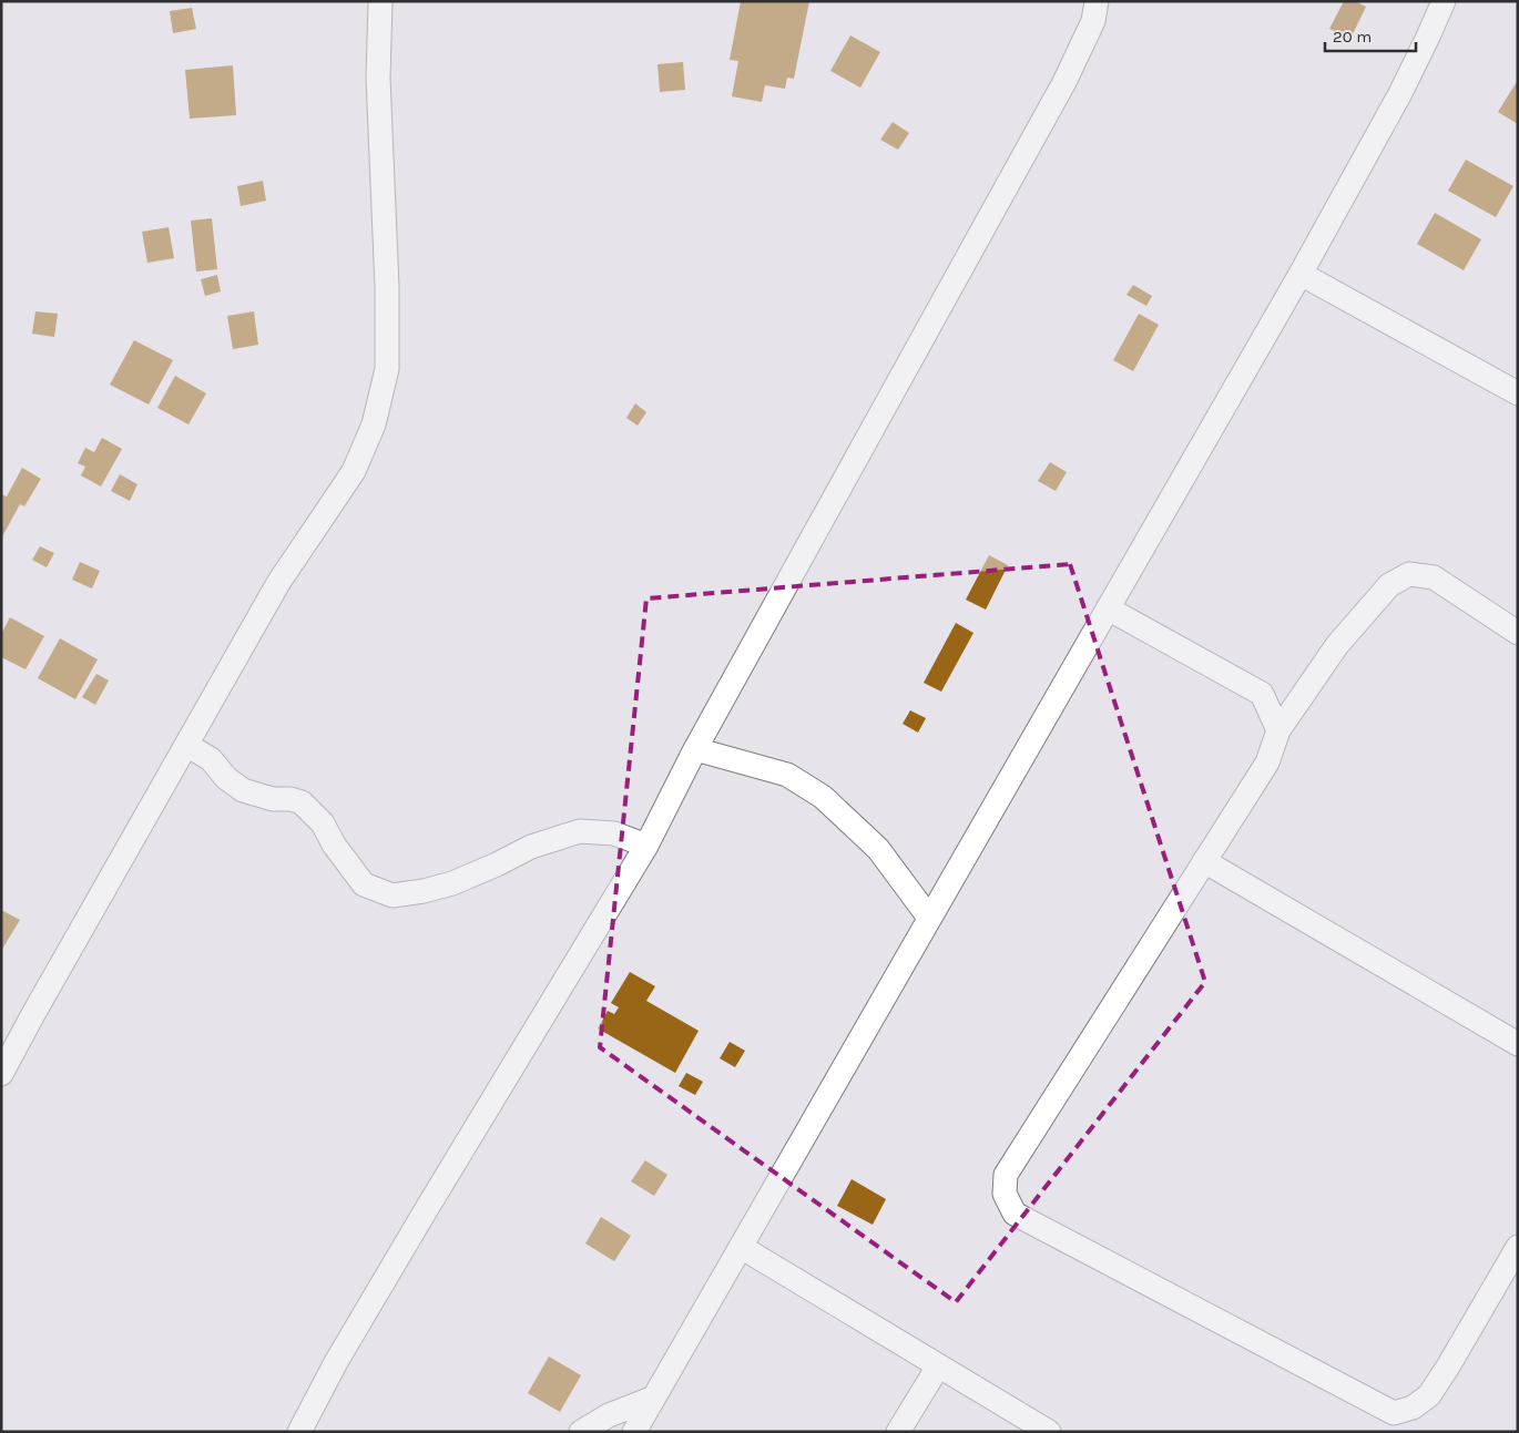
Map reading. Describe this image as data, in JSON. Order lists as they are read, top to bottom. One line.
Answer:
{"scale_bar":"20 m"}
